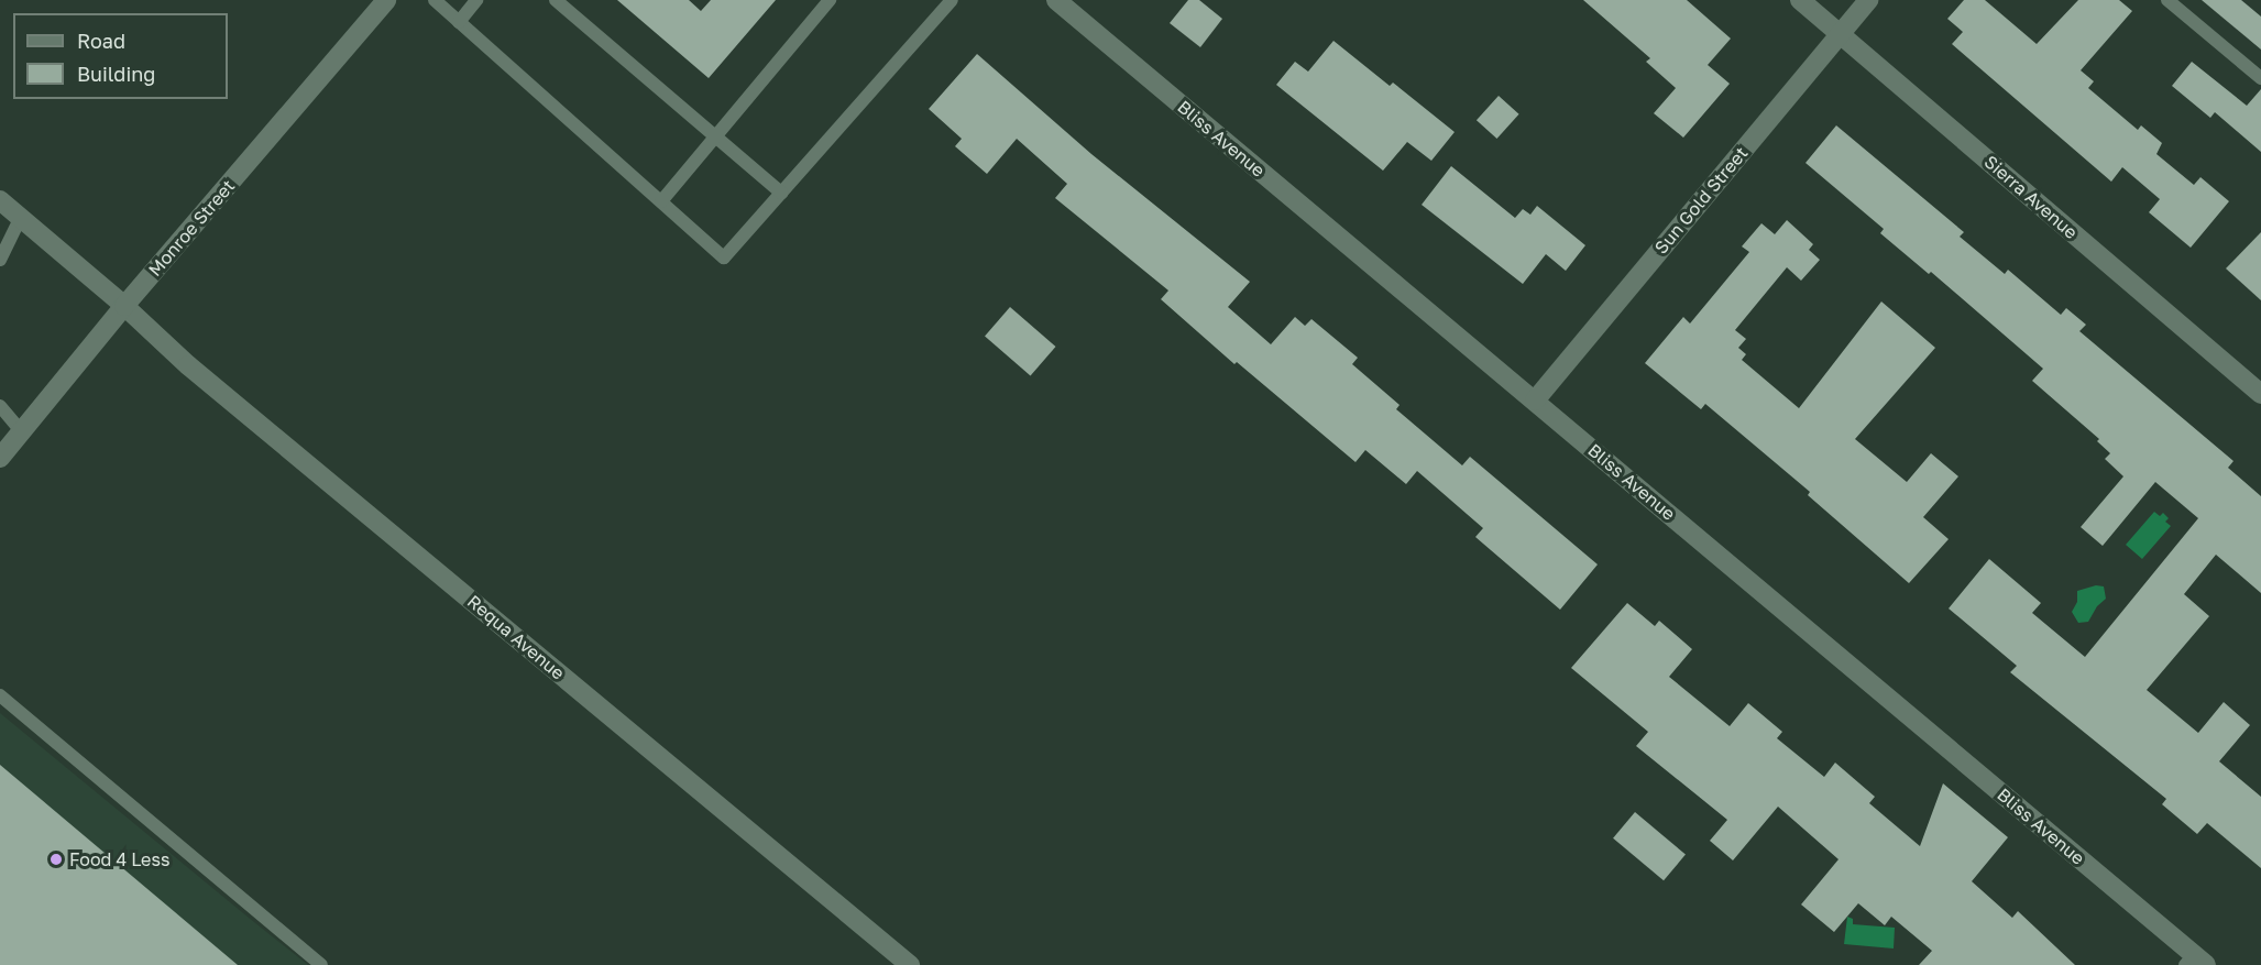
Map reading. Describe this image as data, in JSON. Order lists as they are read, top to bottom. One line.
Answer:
{"streets":{"street":["Bliss Avenue","Sierra Avenue","Sun Gold Street","Monroe Street","Requa Avenue"]},"crossings":[["Bliss Avenue","Sun Gold Street"],["Sierra Avenue","Sun Gold Street"],["Monroe Street","Requa Avenue"]],"places":["Food 4 Less"],"legend":["Road","Building"]}
